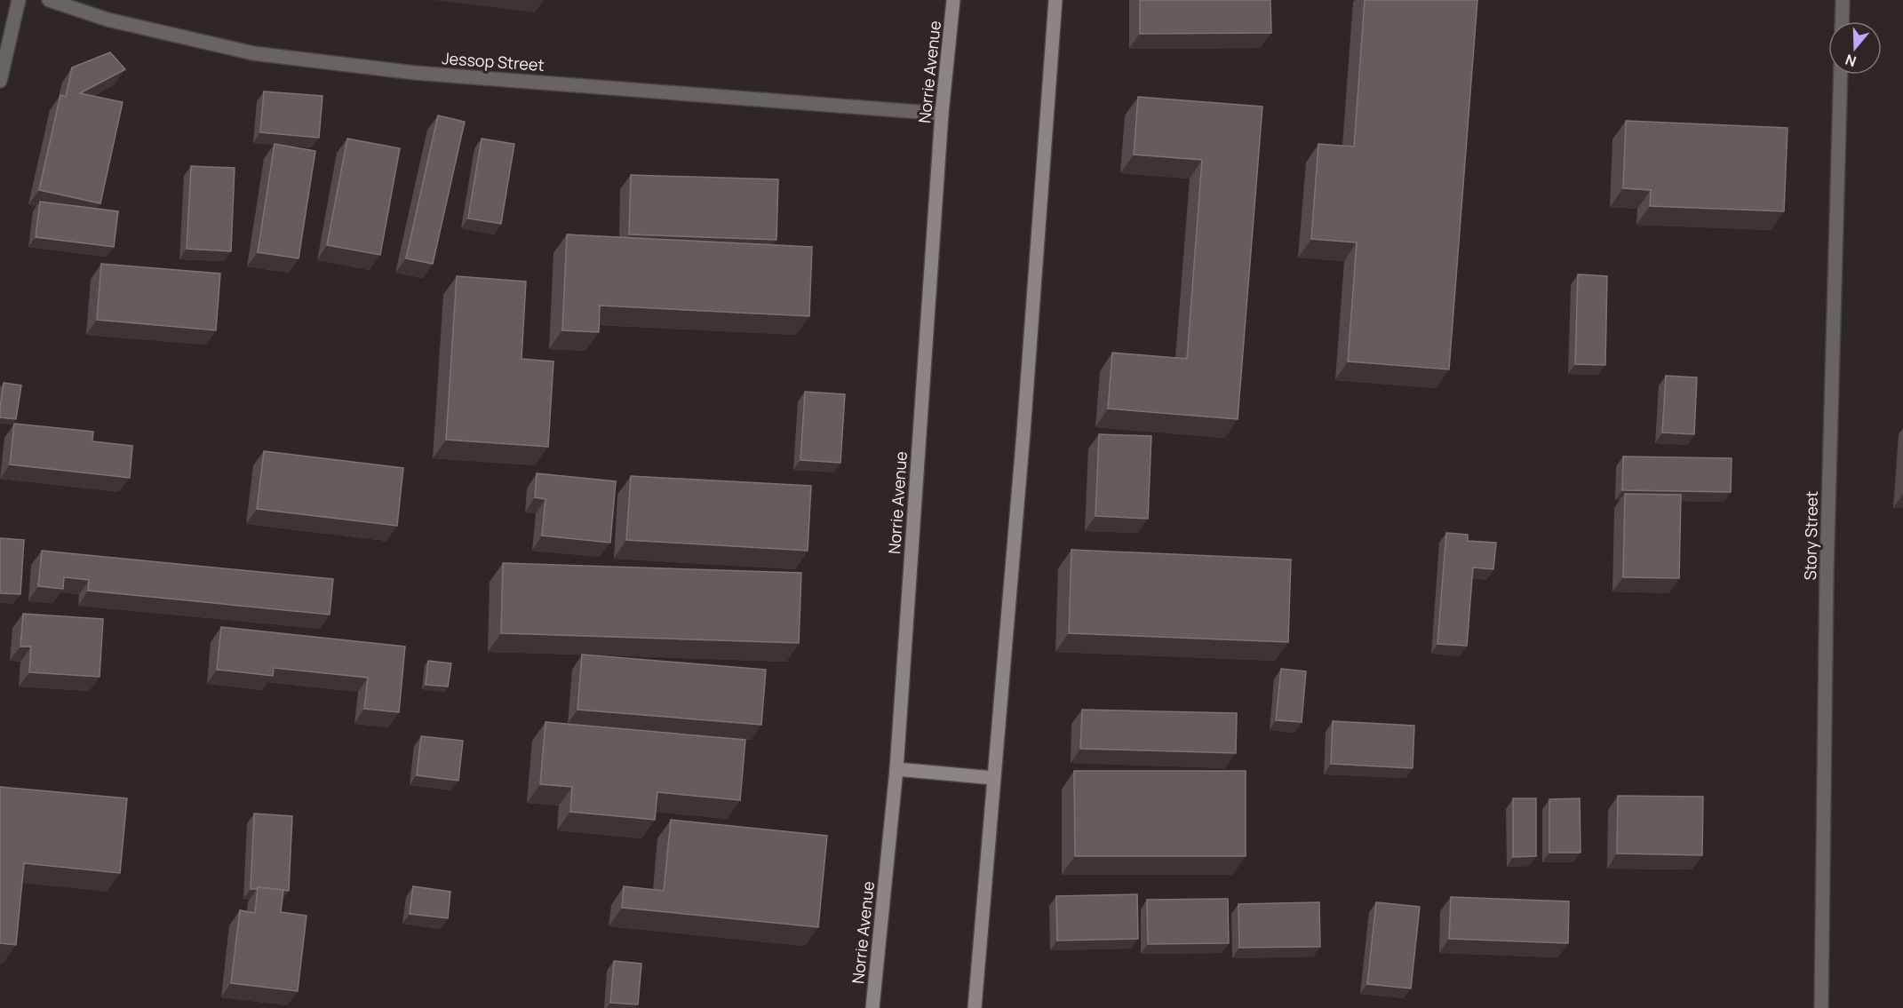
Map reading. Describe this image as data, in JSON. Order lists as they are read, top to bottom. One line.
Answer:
{"streets":{"main road":["Norrie Avenue"],"street":["Jessop Street","Story Street"]},"crossings":[["Jessop Street","Norrie Avenue"]],"north":"bottom"}
